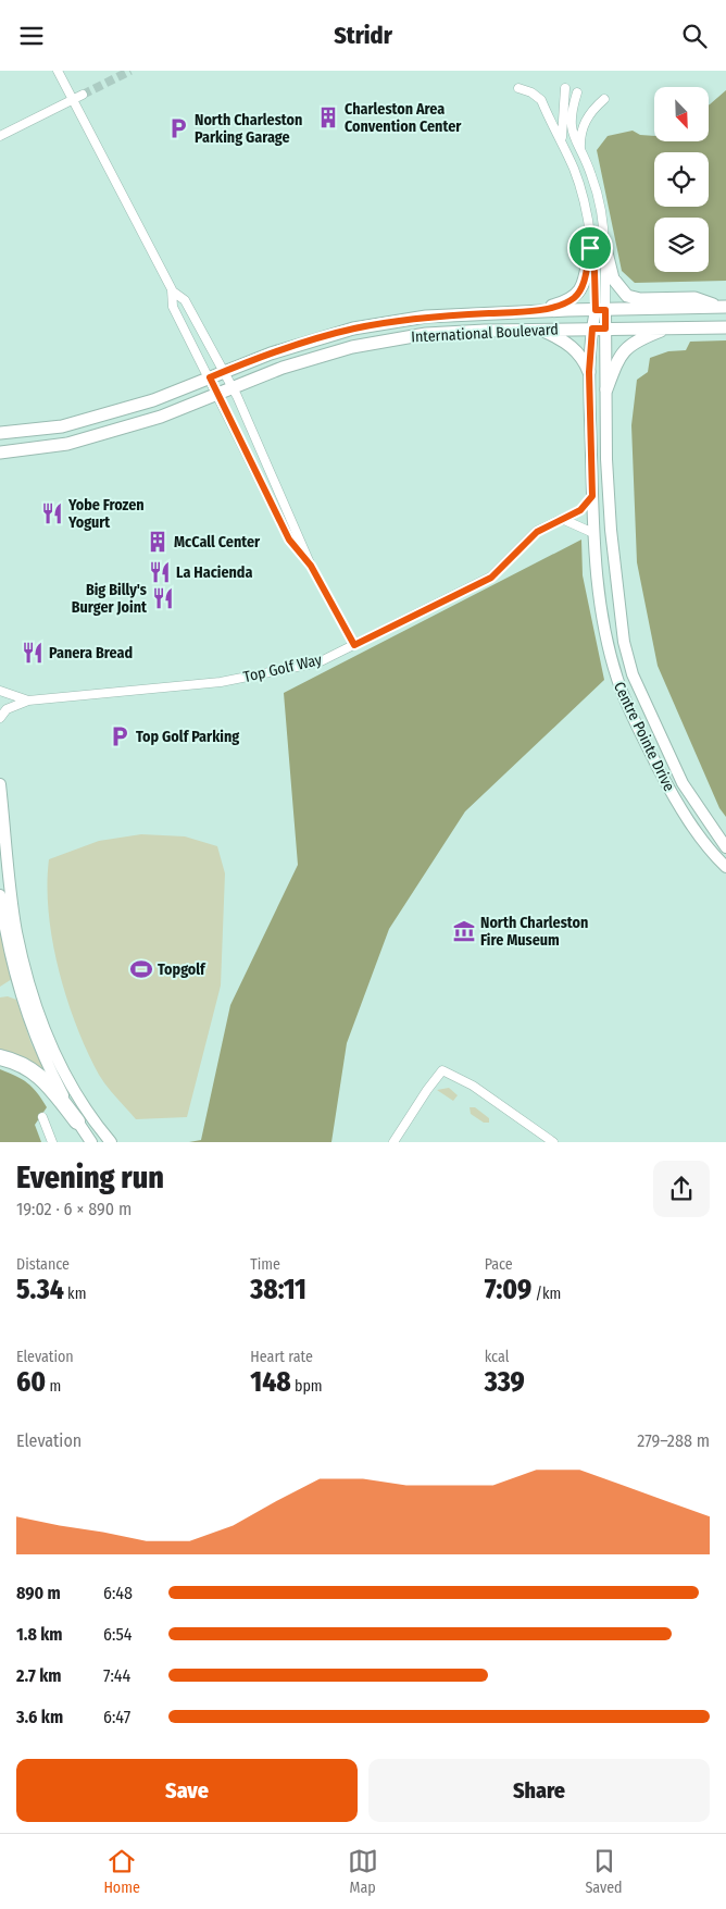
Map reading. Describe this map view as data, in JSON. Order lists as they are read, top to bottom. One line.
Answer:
{"streets":{"main road":["International Boulevard"],"street":["Top Golf Way","Centre Pointe Drive"]},"crossings":[["International Boulevard","Centre Pointe Drive"],["Top Golf Way","Centre Pointe Drive"]],"places":{"building":["Charleston Area Convention Center","McCall Center"],"parking":["North Charleston Parking Garage","Top Golf Parking"],"restaurant":["Yobe Frozen Yogurt","La Hacienda","Big Billy's Burger Joint","Panera Bread"],"museum":["North Charleston Fire Museum"],"sports":["Topgolf"]},"north":"bottom right","page":{"header":"Stridr","heading":["Evening run","19:02 · 6 × 890 m"],"stats":[["Distance","5.34 km"],["Time","38:11"],["Pace","7:09 /km"],["Elevation","60 m"],["Heart rate","148 bpm"],["kcal","339"]],"chart":["Elevation","279–288 m"],"list":[{"name":"890 m","note":"6:48"},{"name":"1.8 km","note":"6:54"},{"name":"2.7 km","note":"7:44"},{"name":"3.6 km","note":"6:47"}],"buttons":["Save","Share"],"tabs":["Home","Map","Saved"]}}
